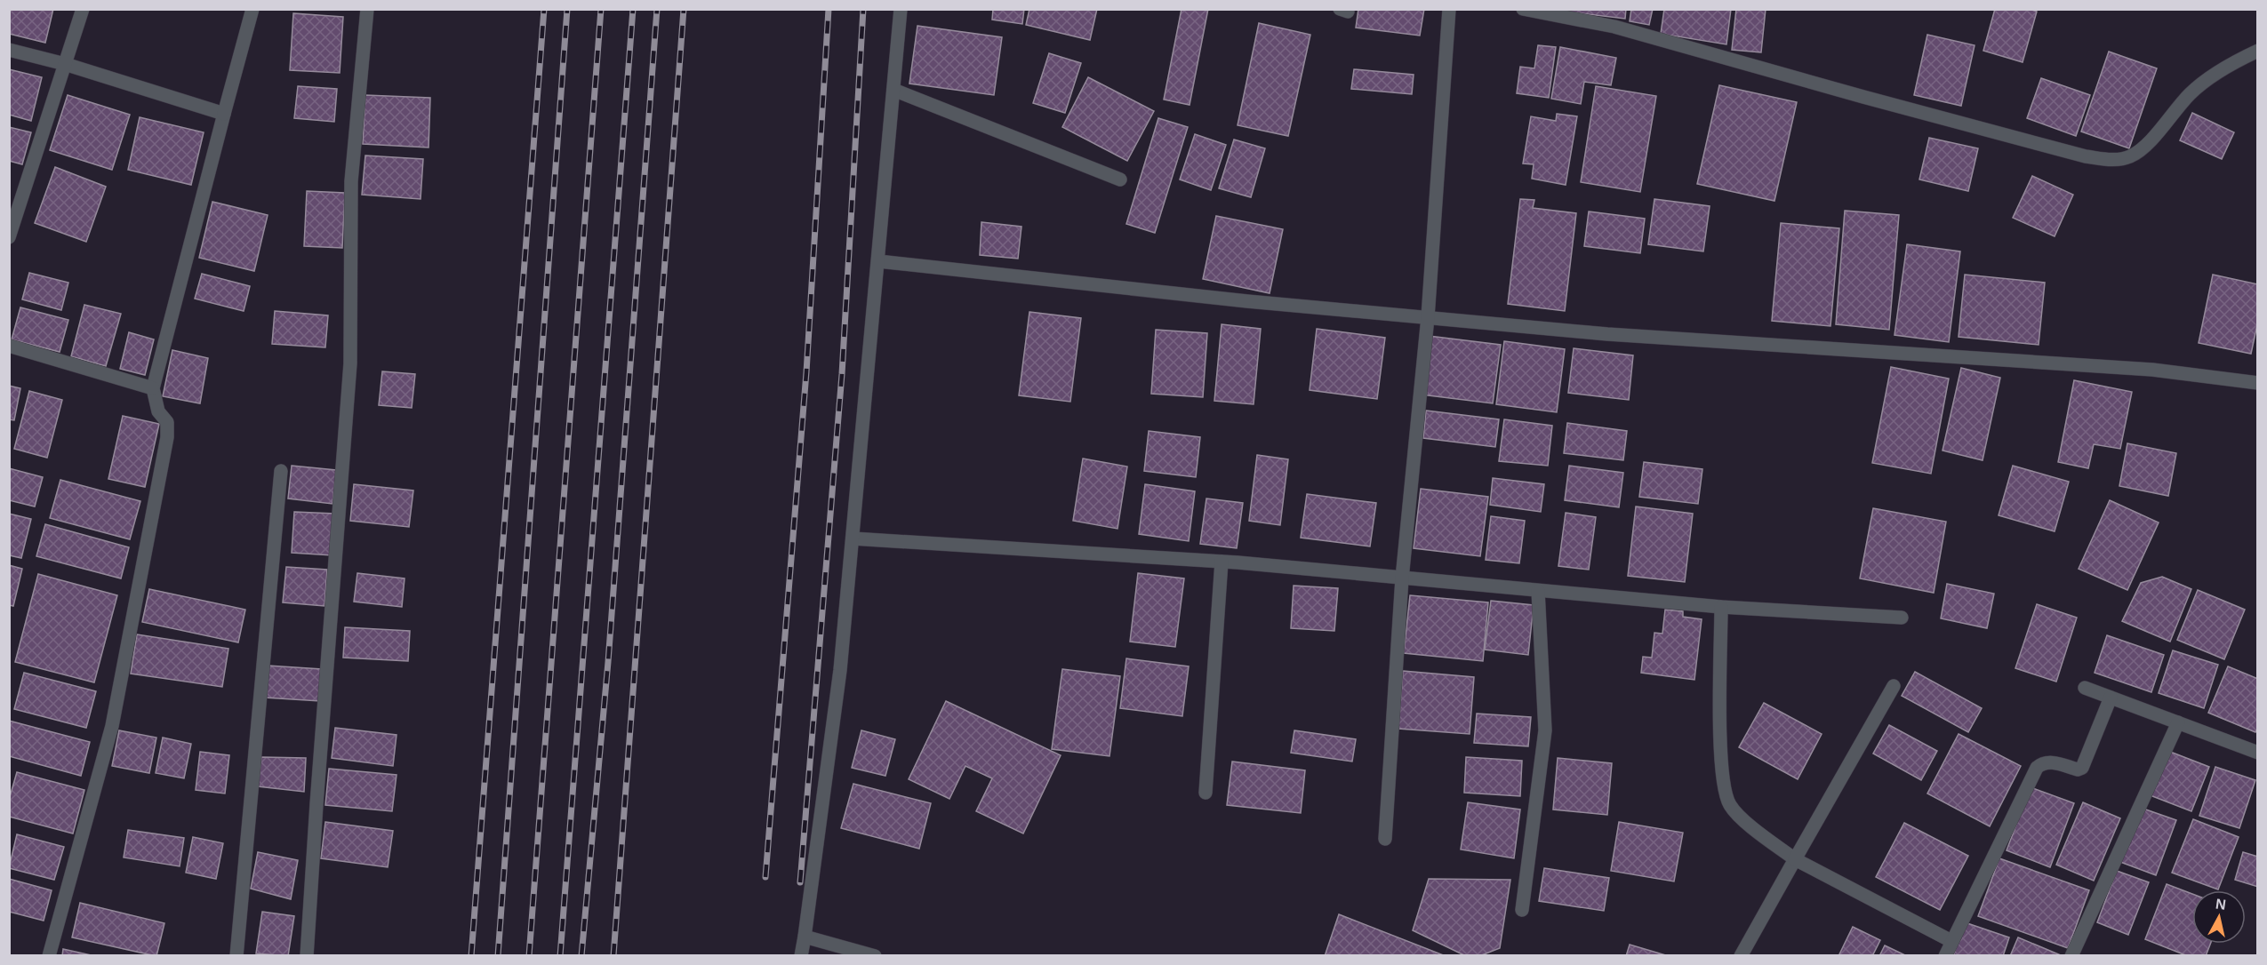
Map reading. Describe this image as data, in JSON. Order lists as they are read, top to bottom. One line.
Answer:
{"north":"top"}
